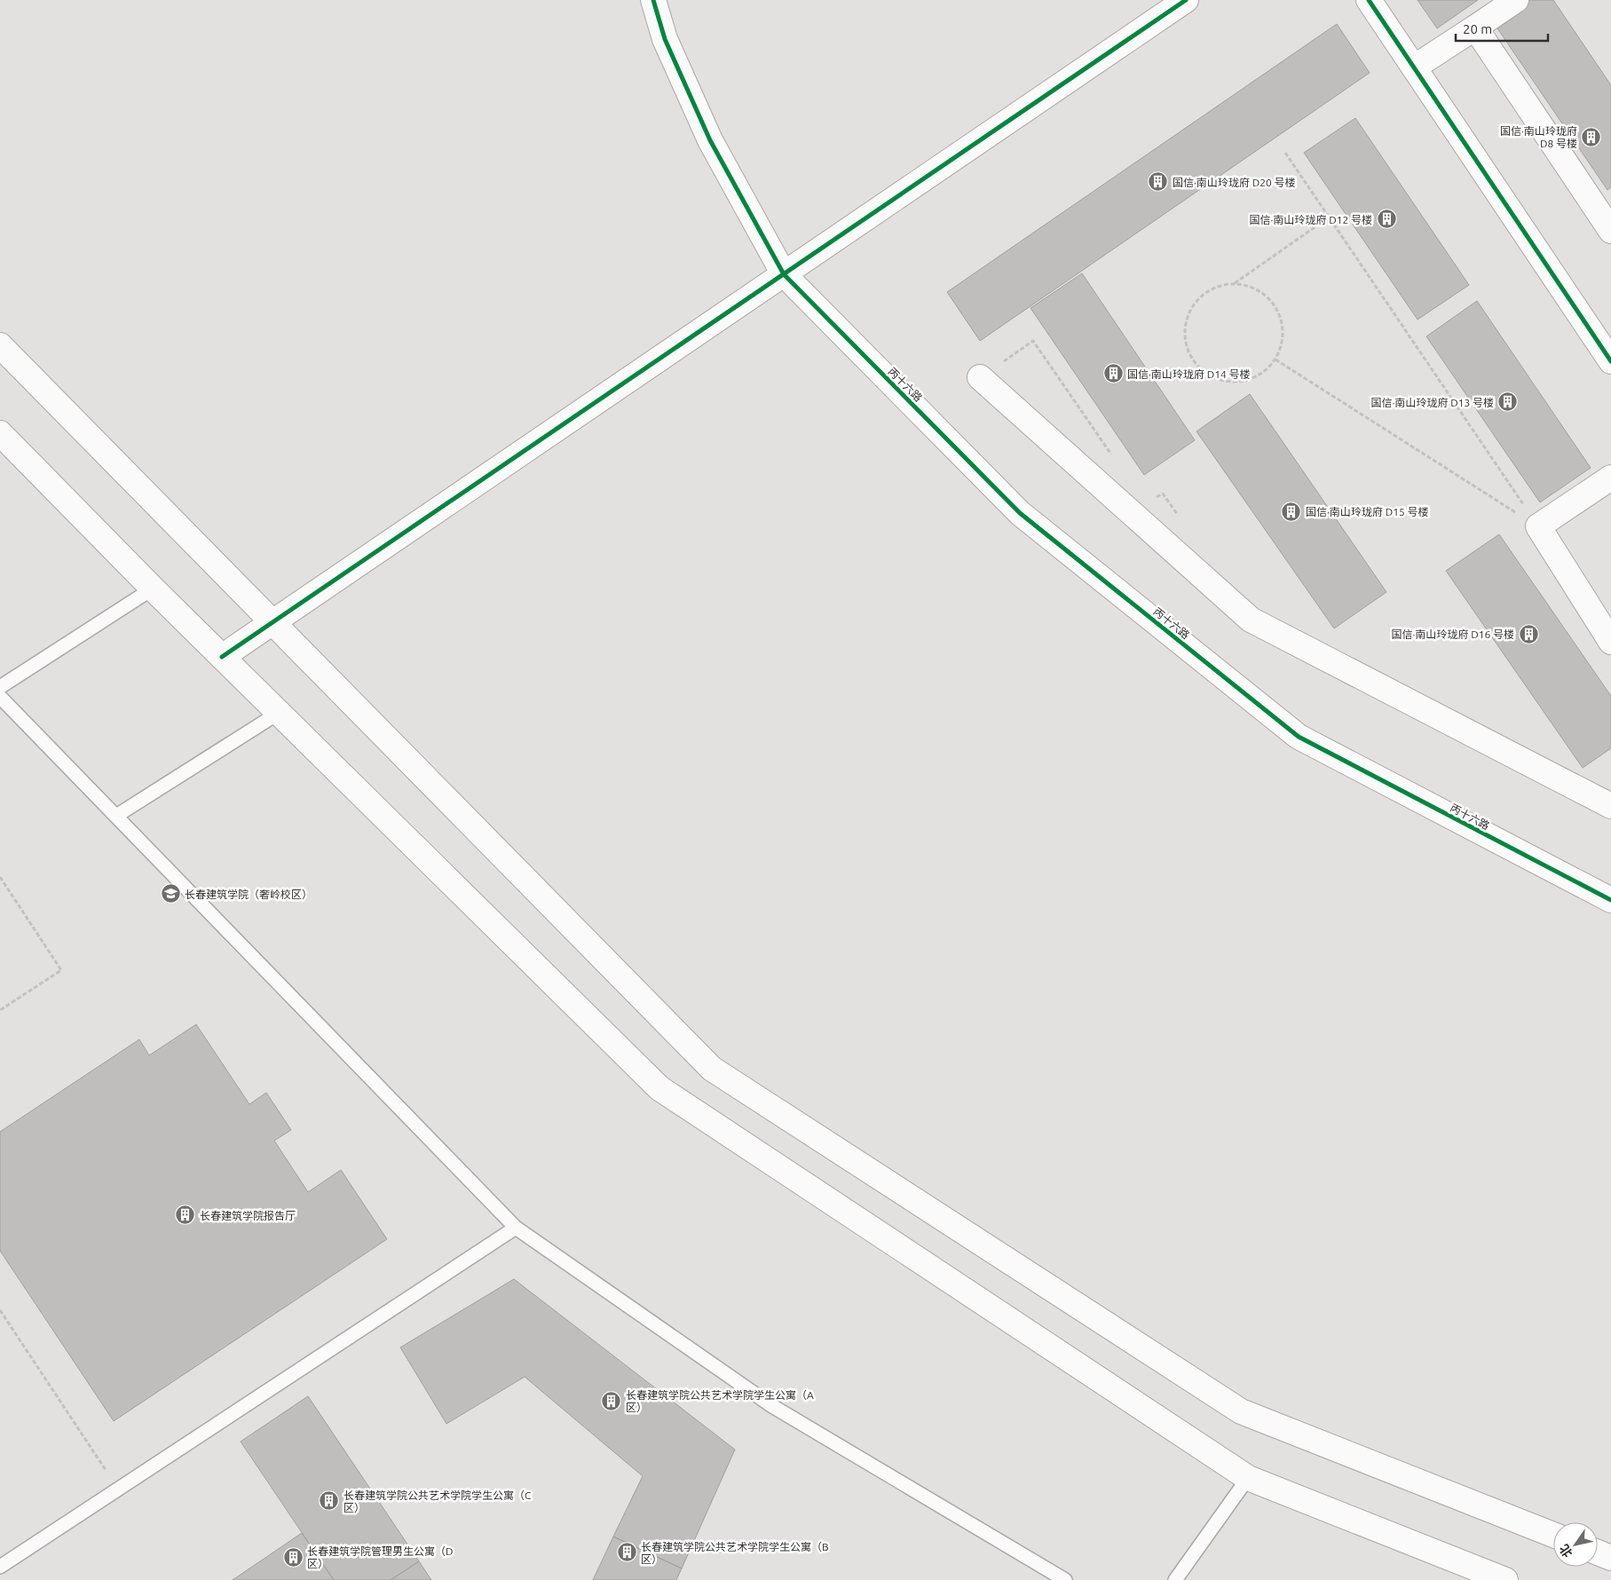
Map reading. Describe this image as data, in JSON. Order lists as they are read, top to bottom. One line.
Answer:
{"streets":{"street":["丙十六路"]},"places":{"building":["国信·南山玲珑府 D8 号楼","国信·南山玲珑府 D20 号楼","国信·南山玲珑府 D12 号楼","国信·南山玲珑府 D14 号楼","国信·南山玲珑府 D13 号楼","国信·南山玲珑府 D15 号楼","国信·南山玲珑府 D16 号楼","长春建筑学院报告厅","长春建筑学院公共艺术学院学生公寓（A 区）","长春建筑学院公共艺术学院学生公寓（C 区）","长春建筑学院公共艺术学院学生公寓（B 区）","长春建筑学院管理男生公寓（D 区）"],"school or university":["长春建筑学院（奢岭校区）"]},"scale_bar":"20 m","north":"bottom left"}
